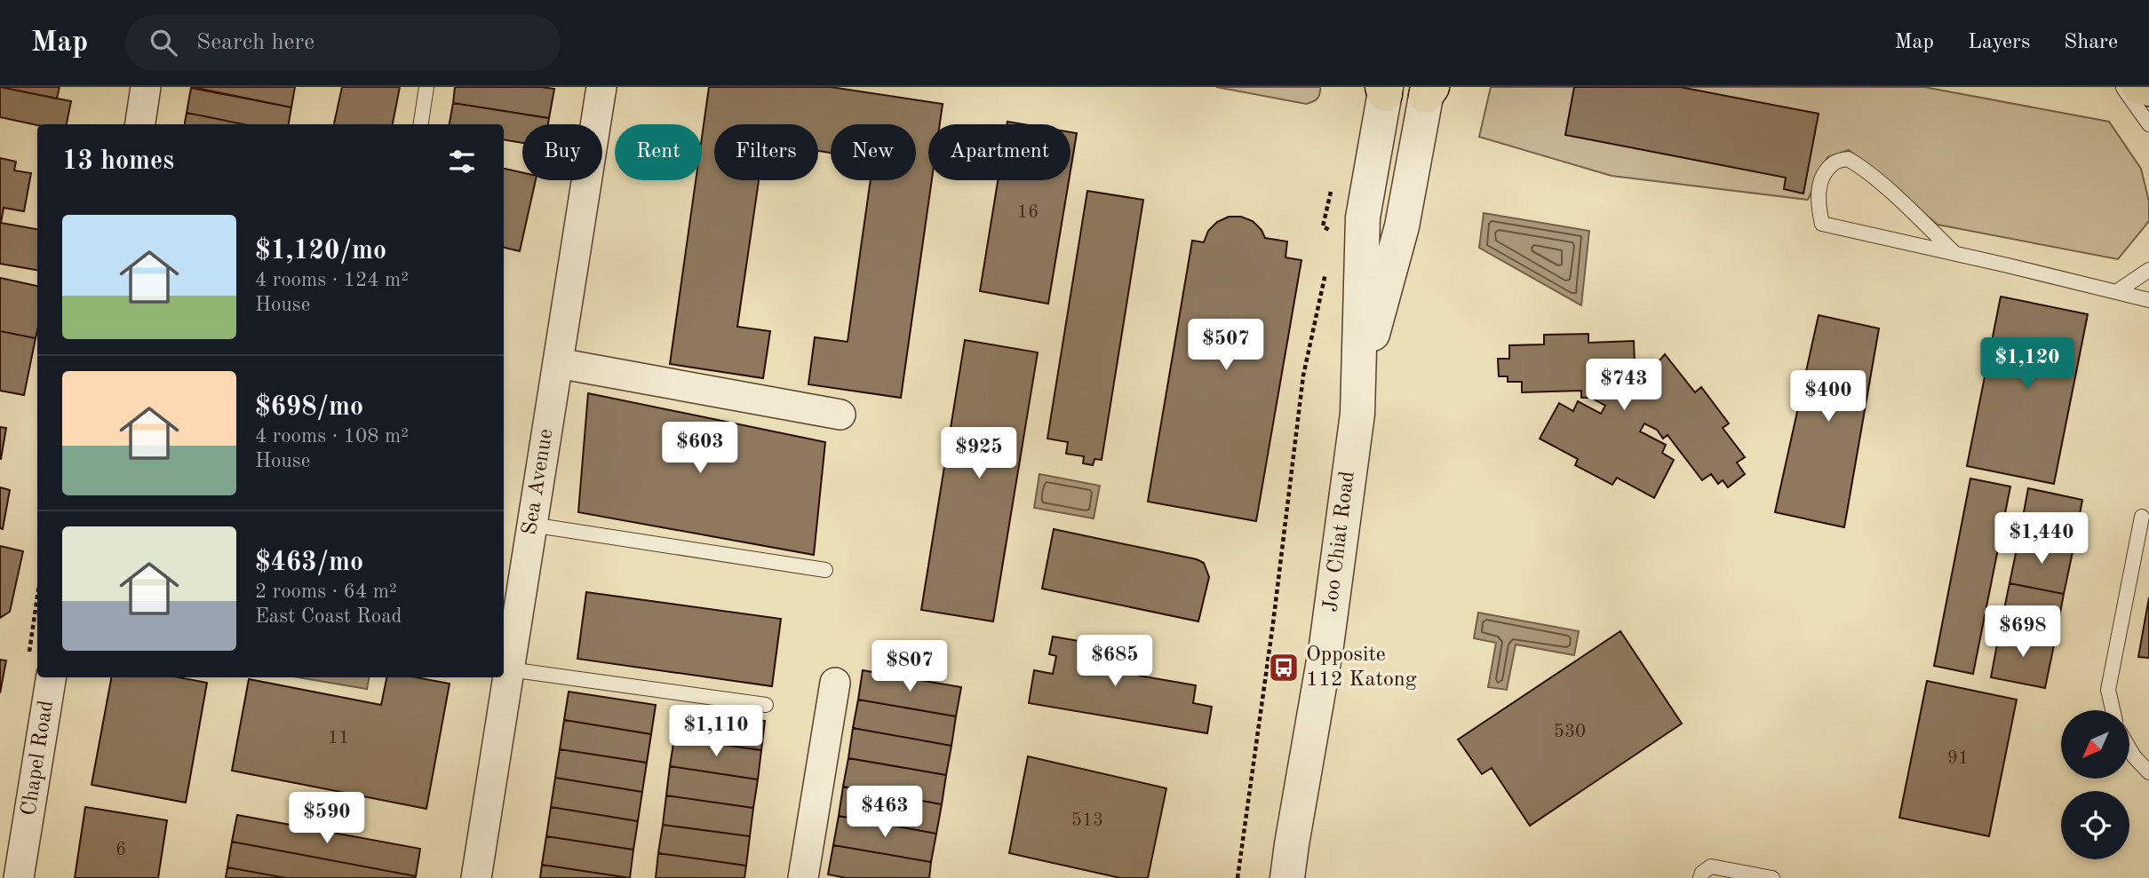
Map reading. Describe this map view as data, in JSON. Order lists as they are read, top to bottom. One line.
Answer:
{"streets":{"street":["Sea Avenue","Joo Chiat Road","Chapel Road"]},"places":{"bus stop":["Opposite 112 Katong"]},"house_numbers":["16","530","11","91","513","6"],"north":"bottom left","page":{"header":"Map","search":"Search here","nav":["Map","Layers","Share"],"chip":["Buy","Rent","Filters","New","Apartment"],"heading":"13 homes","list":[{"name":"$1,120/mo","note":"4 rooms · 124 m² · House"},{"name":"$698/mo","note":"4 rooms · 108 m² · House"},{"name":"$463/mo","note":"2 rooms · 64 m² · East Coast Road"}],"price":["$507","$1,120","$743","$400","$603","$925","$1,440","$698","$685","$807","$1,110","$463","$590"]}}
